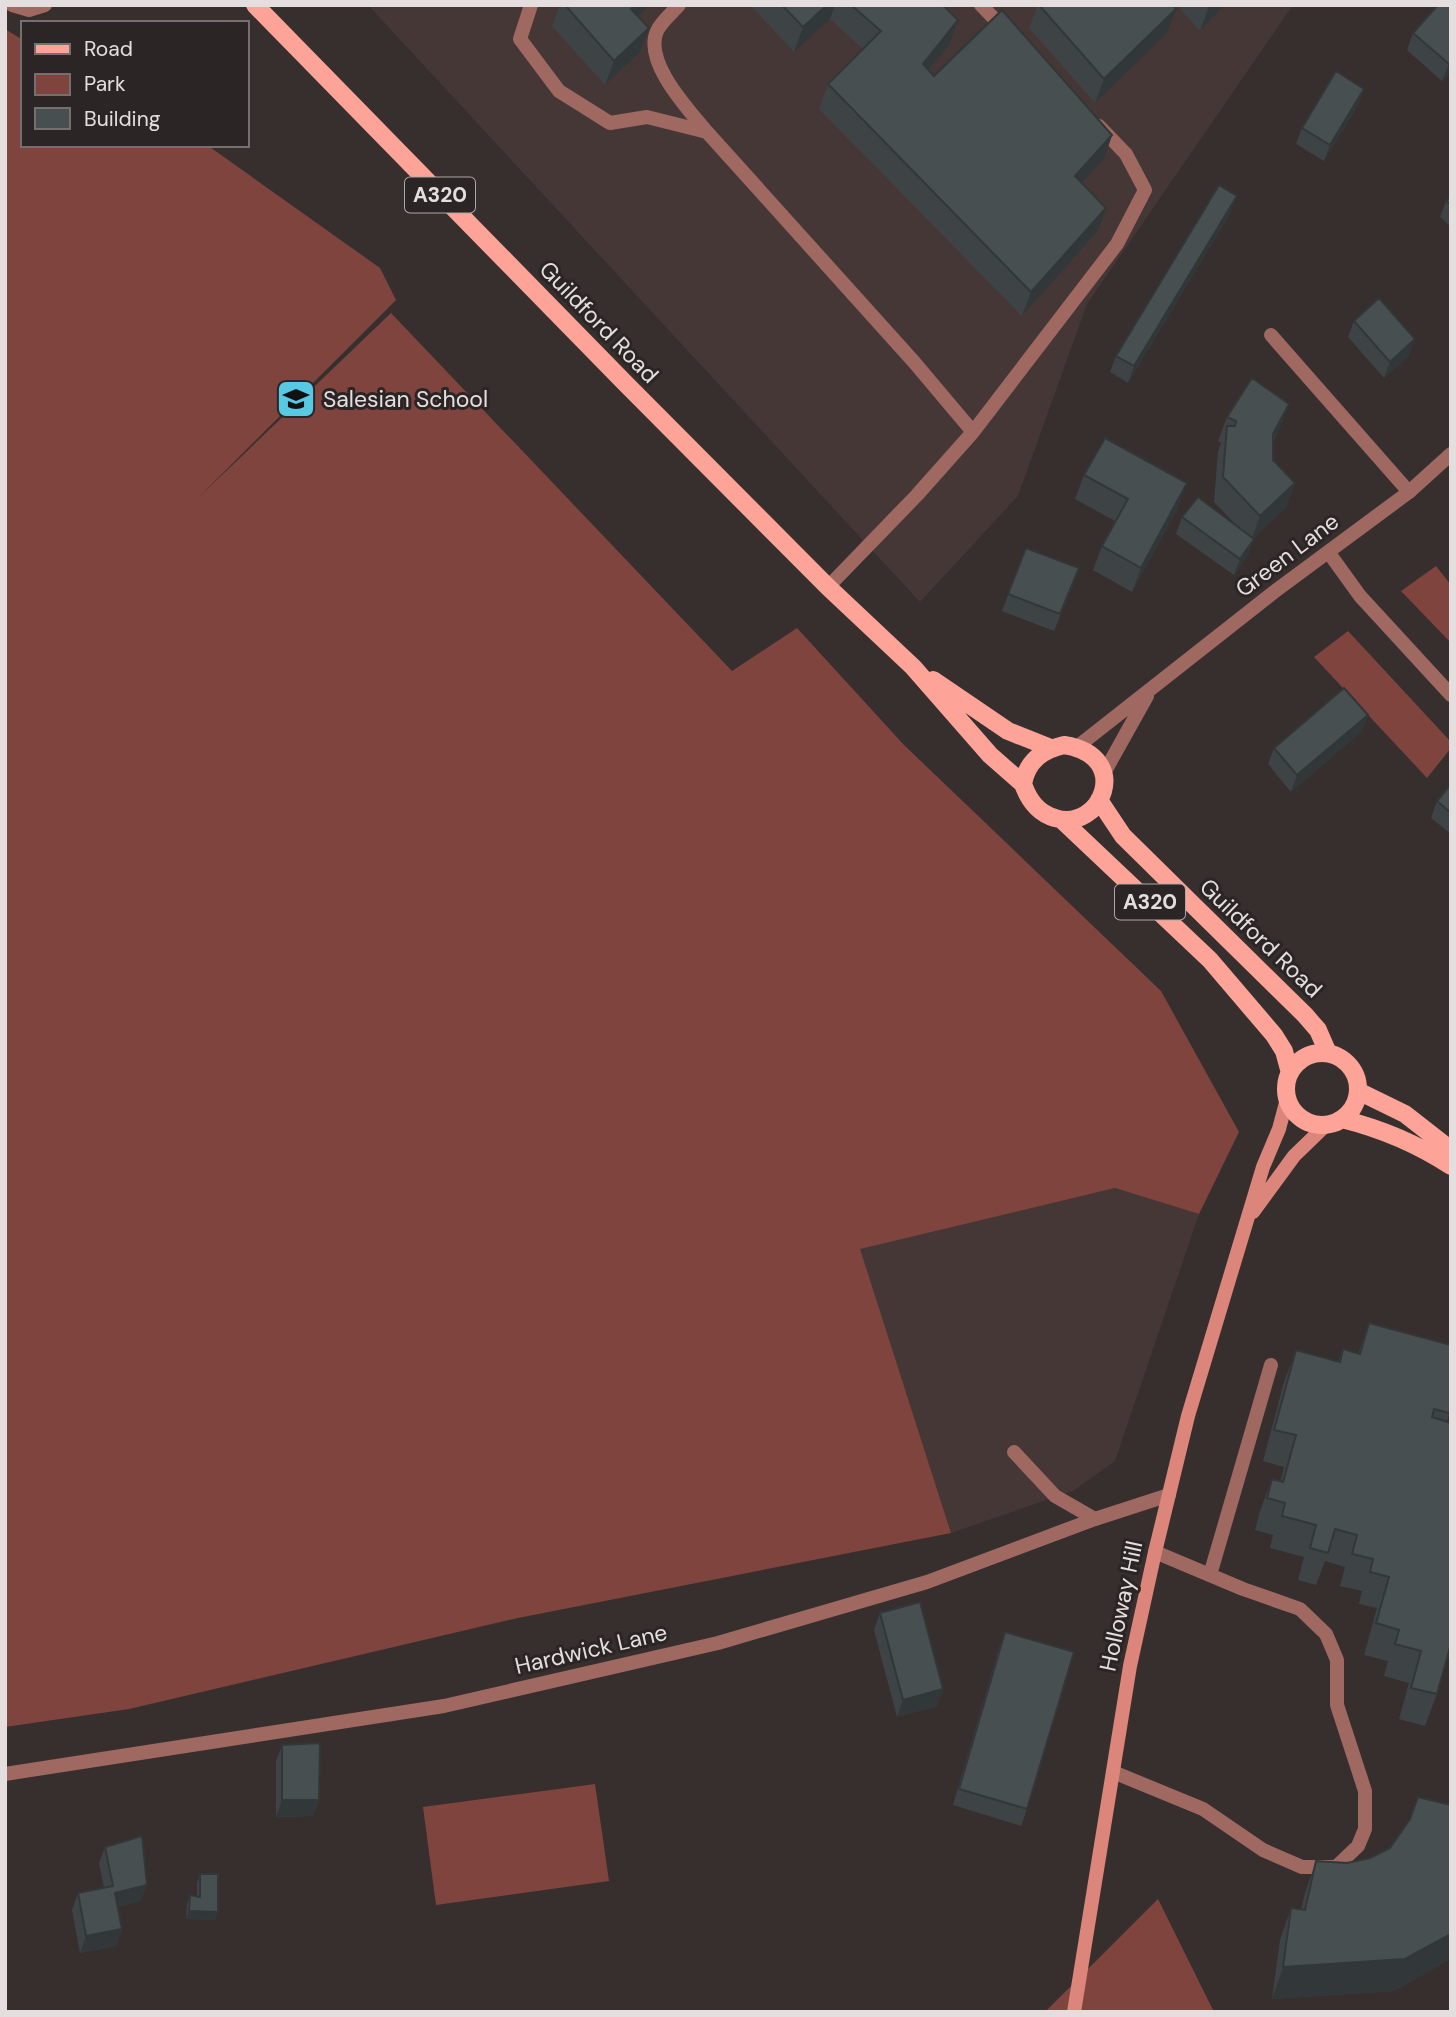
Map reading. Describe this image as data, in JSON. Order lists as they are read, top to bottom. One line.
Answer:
{"streets":{"main road":["A320","Guildford Road","Holloway Hill"],"street":["Green Lane","Hardwick Lane"]},"crossings":[["A320","Guildford Road"],["A320","Green Lane"],["A320","Holloway Hill"],["Guildford Road","Green Lane"],["Guildford Road","Holloway Hill"],["Holloway Hill","Hardwick Lane"]],"places":{"school or university":["Salesian School"]},"legend":["Road","Park","Building"]}
